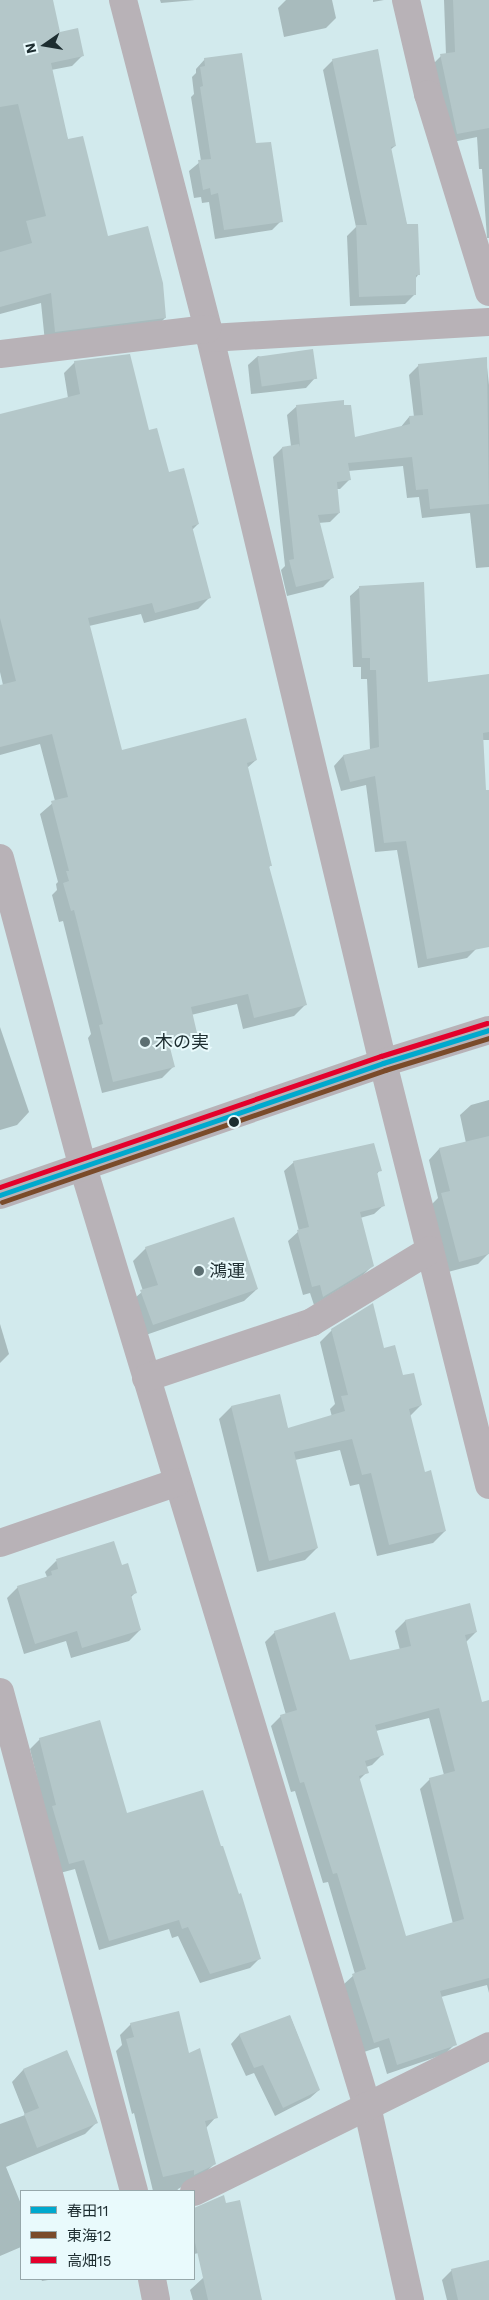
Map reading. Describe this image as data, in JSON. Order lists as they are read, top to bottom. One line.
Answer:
{"places":["木の実","鴻運"],"lines":["transit line 高畑15","transit line 春田11","transit line 東海12"],"legend":["春田11","東海12","高畑15"],"north":"left"}
